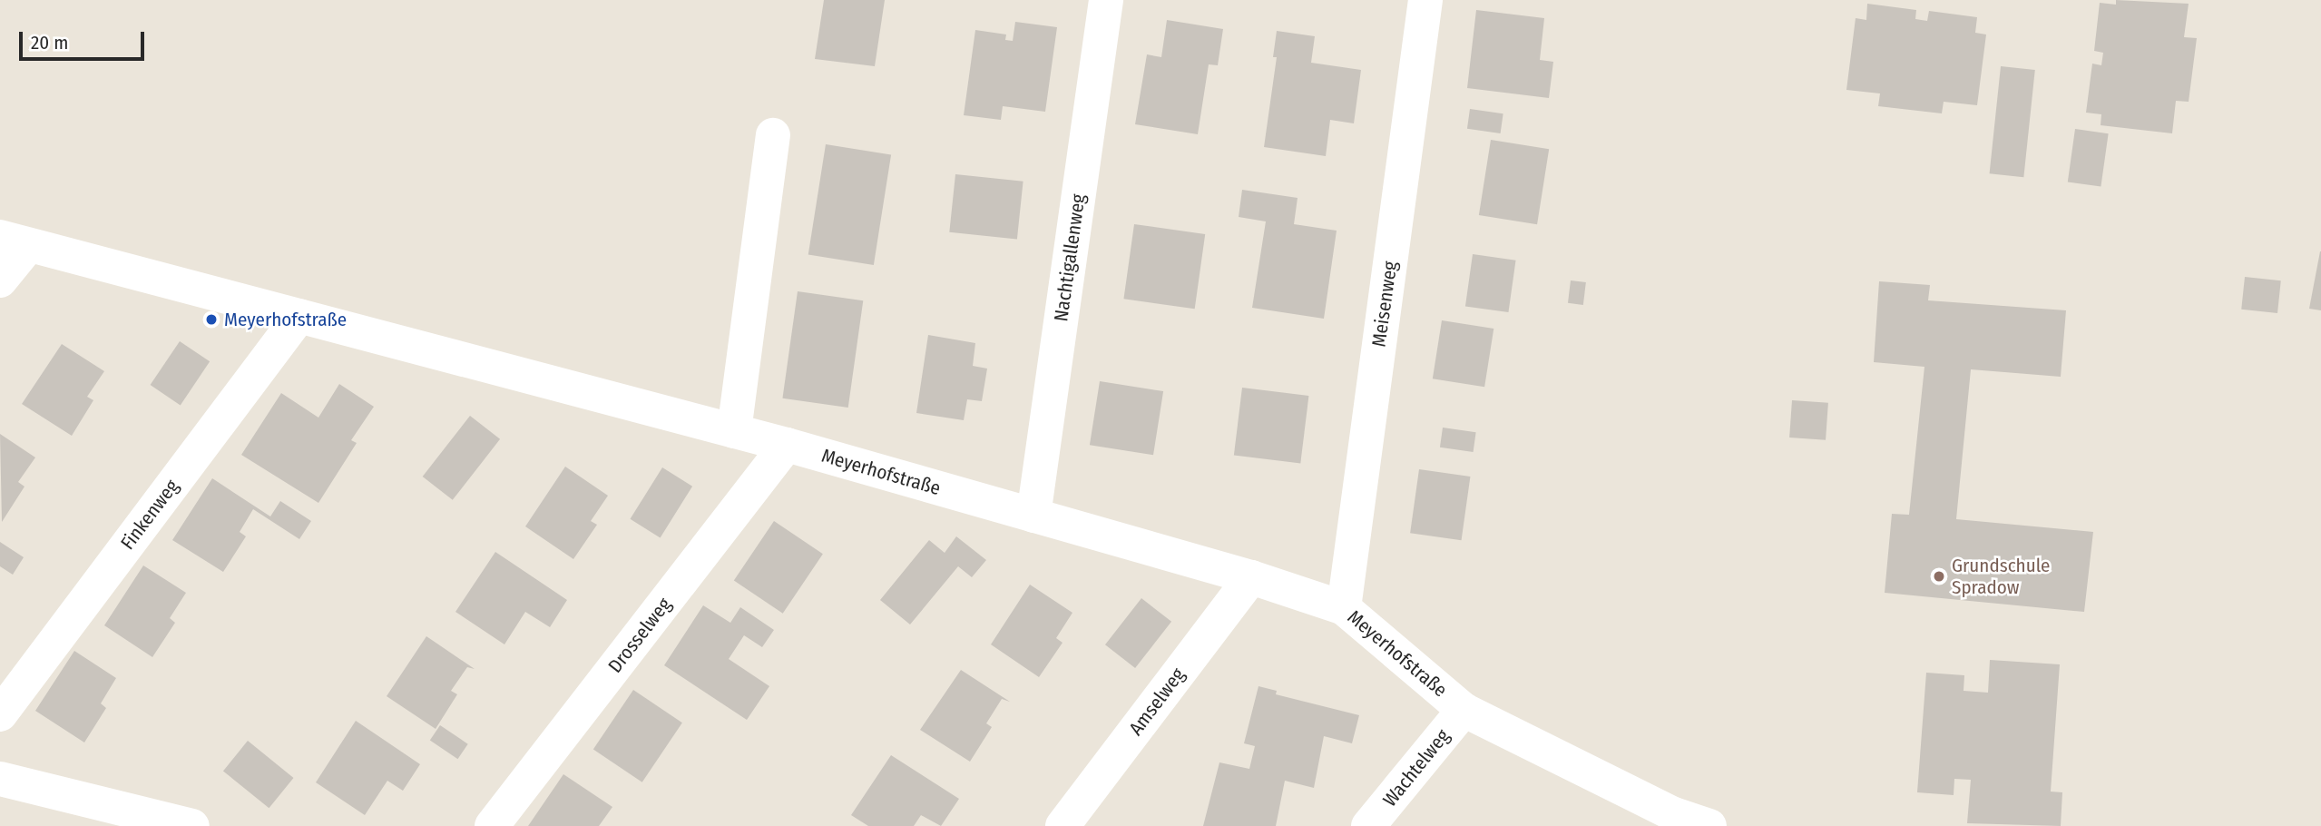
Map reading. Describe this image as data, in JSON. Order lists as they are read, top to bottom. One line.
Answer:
{"streets":{"street":["Nachtigallenweg","Meisenweg","Meyerhofstraße","Finkenweg","Drosselweg","Amselweg","Wachtelweg"]},"crossings":[["Nachtigallenweg","Meyerhofstraße"],["Meisenweg","Meyerhofstraße"],["Meyerhofstraße","Finkenweg"],["Meyerhofstraße","Drosselweg"],["Meyerhofstraße","Amselweg"],["Meyerhofstraße","Wachtelweg"]],"places":["Meyerhofstraße","Grundschule Spradow"],"scale_bar":"20 m"}
